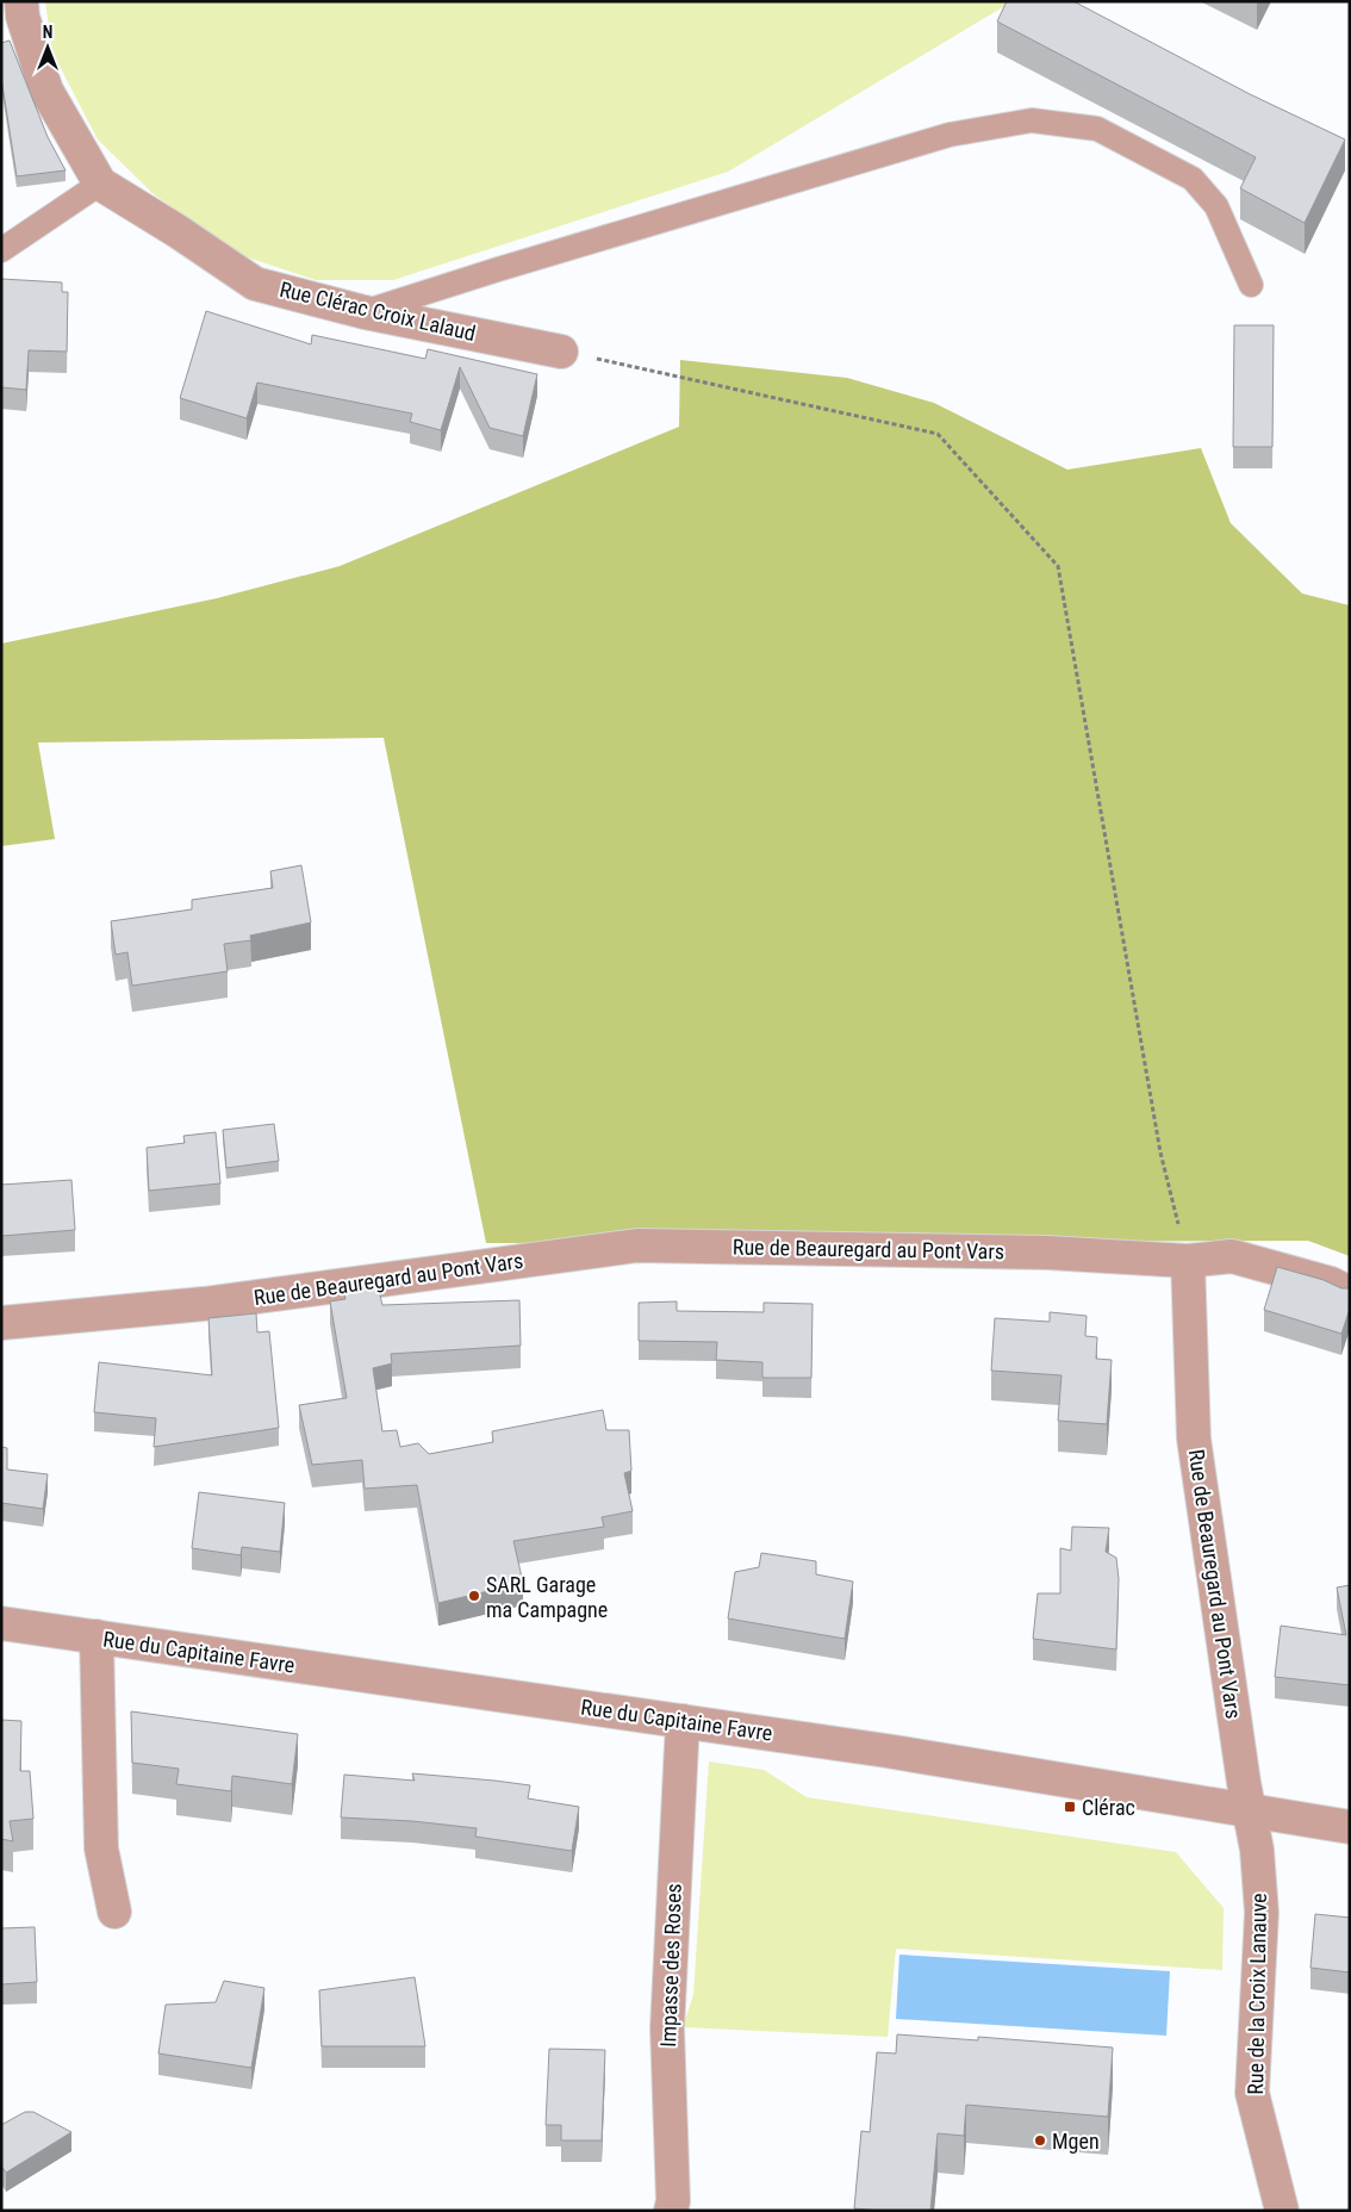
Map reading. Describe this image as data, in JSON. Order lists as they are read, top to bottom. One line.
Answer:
{"streets":{"street":["Rue Clérac Croix Lalaud","Rue de Beauregard au Pont Vars","Rue du Capitaine Favre","Impasse des Roses","Rue de la Croix Lanauve"]},"crossings":[["Rue de Beauregard au Pont Vars","Rue du Capitaine Favre"],["Rue de Beauregard au Pont Vars","Rue de la Croix Lanauve"],["Rue du Capitaine Favre","Impasse des Roses"],["Rue du Capitaine Favre","Rue de la Croix Lanauve"]],"places":{"other":["SARL Garage ma Campagne","Mgen"],"transit":["Clérac"]},"north":"top"}
